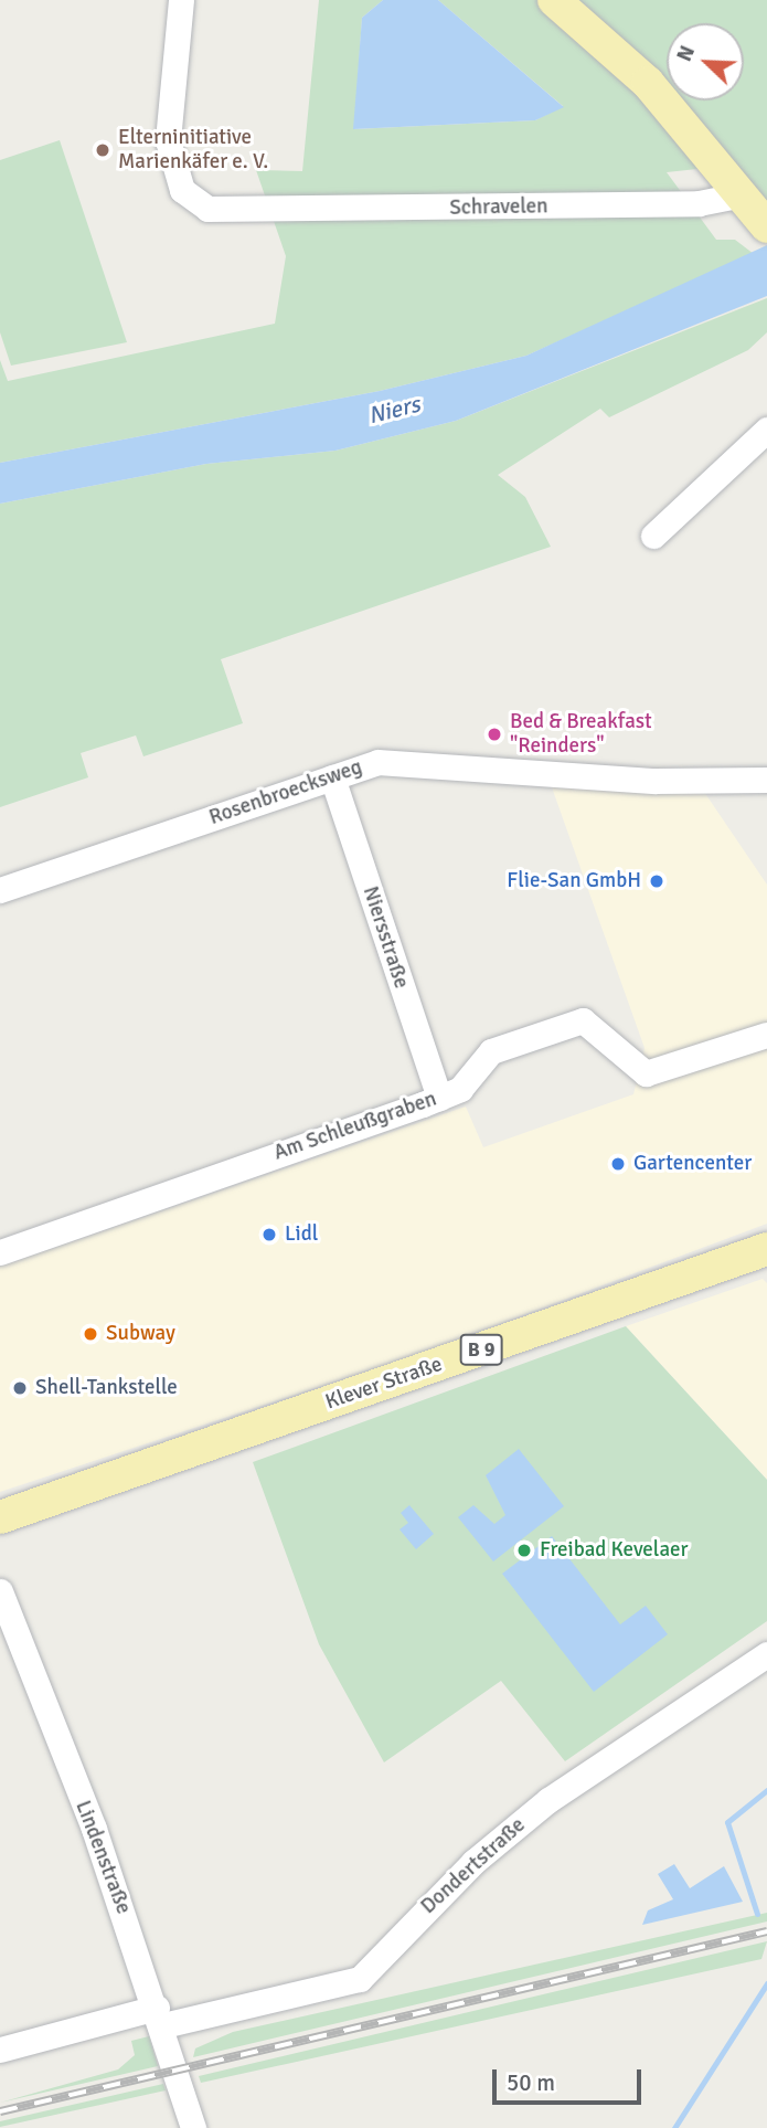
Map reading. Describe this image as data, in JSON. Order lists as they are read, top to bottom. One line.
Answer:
{"streets":{"main road":["Schravelen","B 9","Klever Straße"],"street":["Rosenbroecksweg","Niersstraße","Am Schleußgraben","Lindenstraße","Dondertstraße"]},"crossings":[["Rosenbroecksweg","Niersstraße"],["Niersstraße","Am Schleußgraben"],["Lindenstraße","Dondertstraße"]],"water":["Niers"],"places":["Elterninitiative Marienkäfer e. V.","Bed & Breakfast \"Reinders\"","Flie-San GmbH","Gartencenter","Lidl","Subway","Shell-Tankstelle","Freibad Kevelaer"],"scale_bar":"50 m","north":"top left"}
